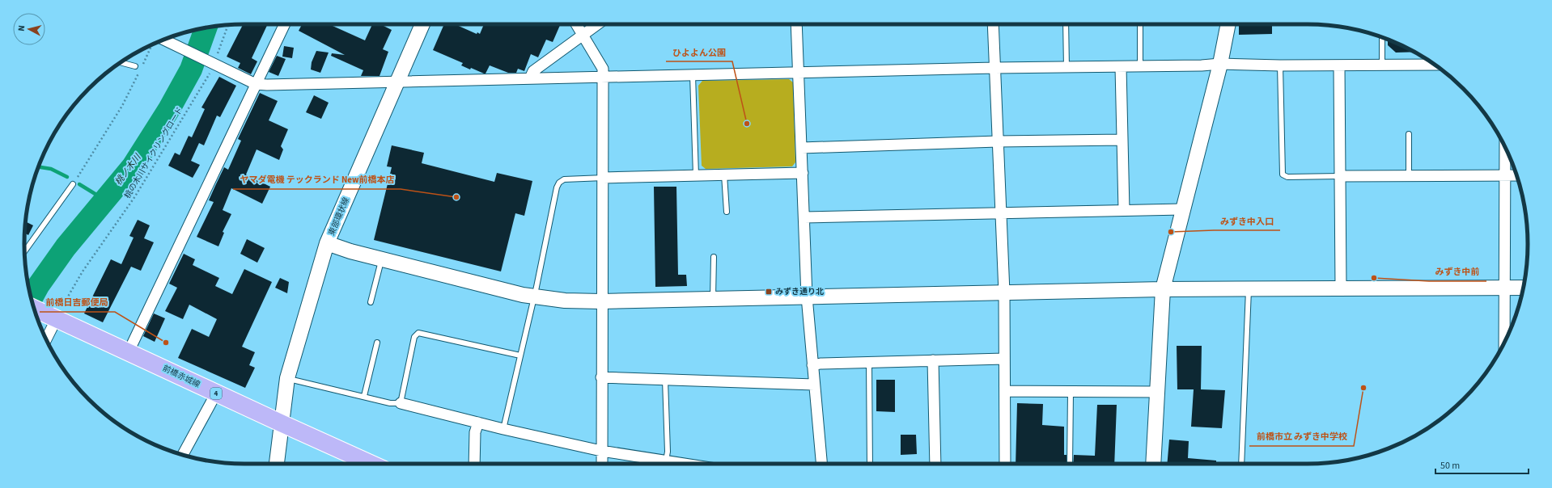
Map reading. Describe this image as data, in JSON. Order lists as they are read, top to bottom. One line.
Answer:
{"streets":{"main road":["前橋赤城線","4"],"street":["東部環状線"],"path":["桃の木川サイクリングロード"]},"crossings":[["桃の木川サイクリングロード","前橋赤城線"],["桃の木川サイクリングロード","4"],["東部環状線","前橋赤城線"],["前橋赤城線","4"]],"water":["桃ノ木川"],"places":{"other":["ひよよん公園","ヤマダ電機 テックランド New前橋本店","みずき中入口","みずき中前","前橋日吉郵便局","前橋市立 みずき中学校"],"transit":["みずき通り北"]},"scale_bar":"50 m","north":"left"}
